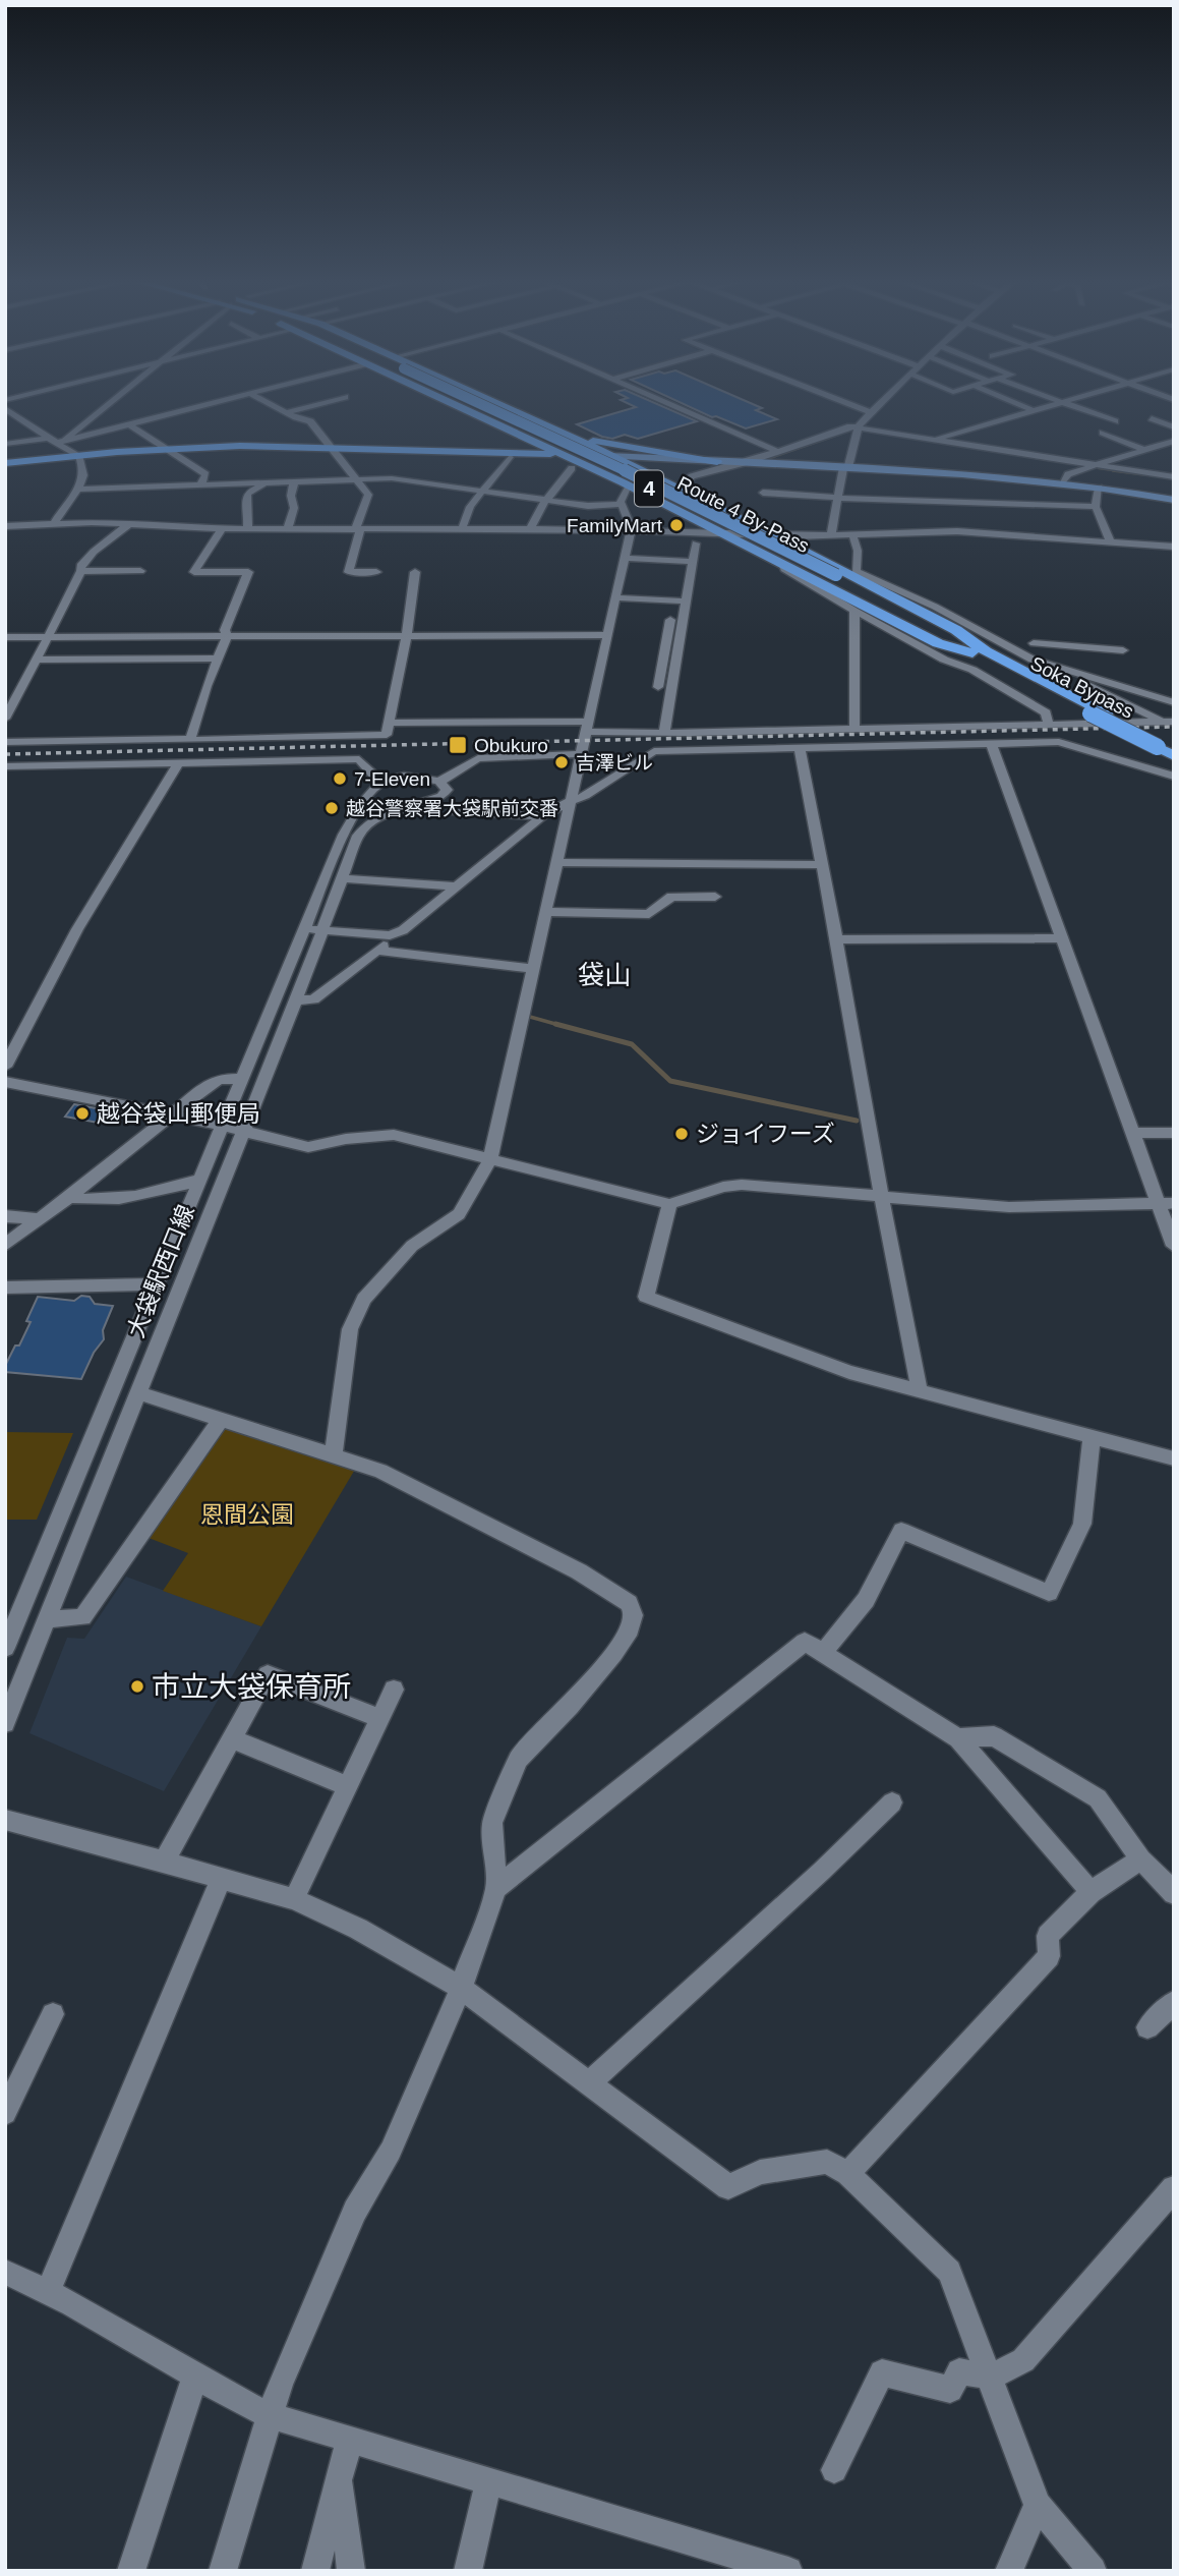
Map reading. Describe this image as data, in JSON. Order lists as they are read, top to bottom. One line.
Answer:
{"streets":{"highway":["4","Route 4 By-Pass","Soka Bypass"],"street":["大袋駅西口線"]},"crossings":[["4","Route 4 By-Pass"],["4","Soka Bypass"],["Route 4 By-Pass","Soka Bypass"]],"districts":["袋山"],"parks":["恩間公園"],"places":{"other":["FamilyMart","吉澤ビル","7-Eleven","越谷警察署大袋駅前交番","越谷袋山郵便局","ジョイフーズ","市立大袋保育所"],"transit":["Obukuro"]}}
